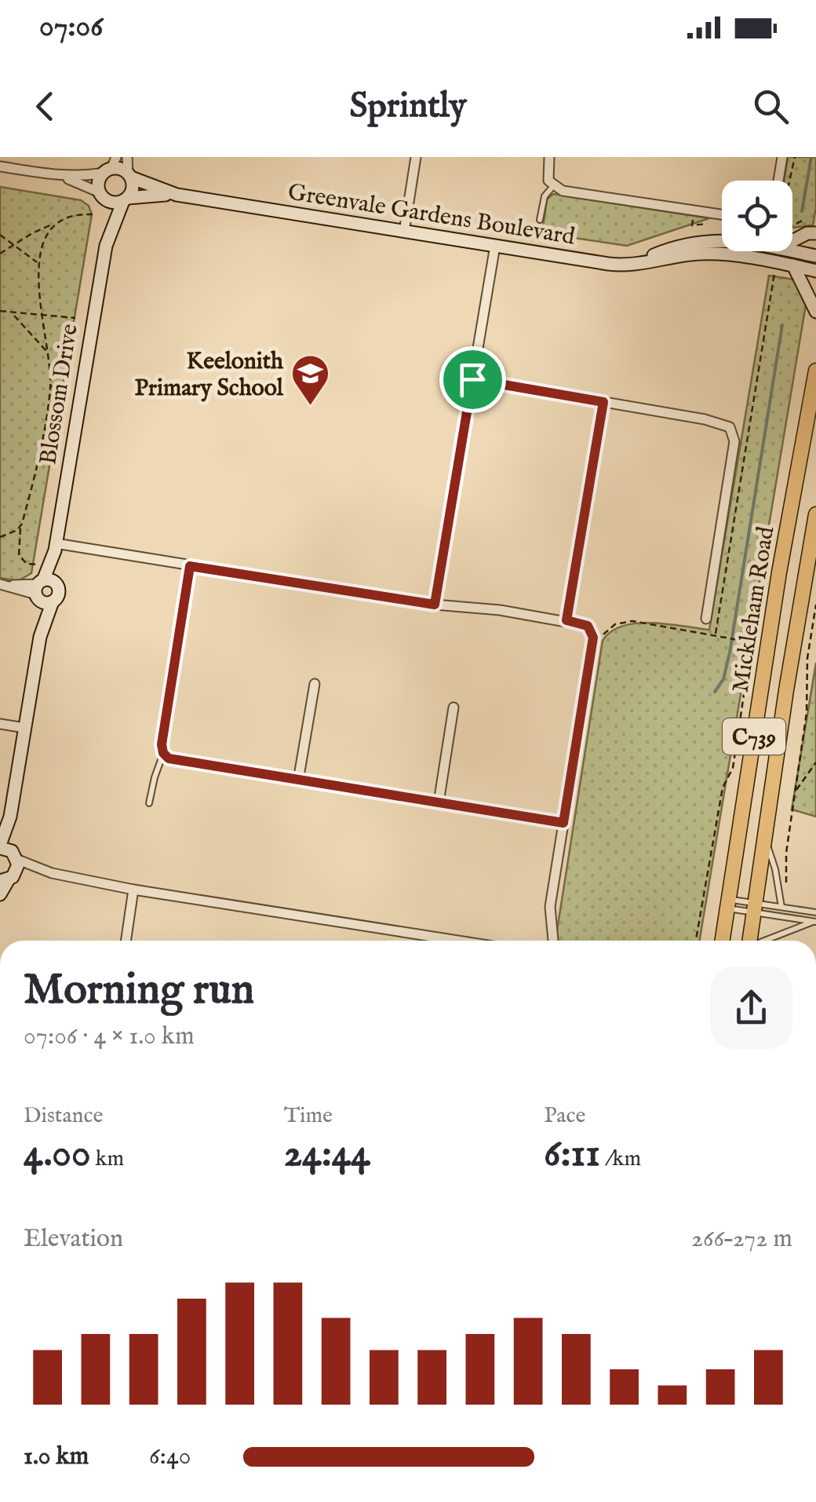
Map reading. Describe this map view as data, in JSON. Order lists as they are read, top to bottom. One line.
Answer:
{"streets":{"main road":["Mickleham Road","C739"],"street":["Greenvale Gardens Boulevard","Blossom Drive"]},"crossings":[["Greenvale Gardens Boulevard","Blossom Drive"]],"places":{"school or university":["Keelonith Primary School"]},"page":{"status":"07:06","header":"Sprintly","heading":["Morning run","07:06 · 4 × 1.0 km"],"stats":[["Distance","4.00 km"],["Time","24:44"],["Pace","6:11 /km"]],"chart":["Elevation","266–272 m"],"list":[{"name":"1.0 km","note":"6:40"}]}}
